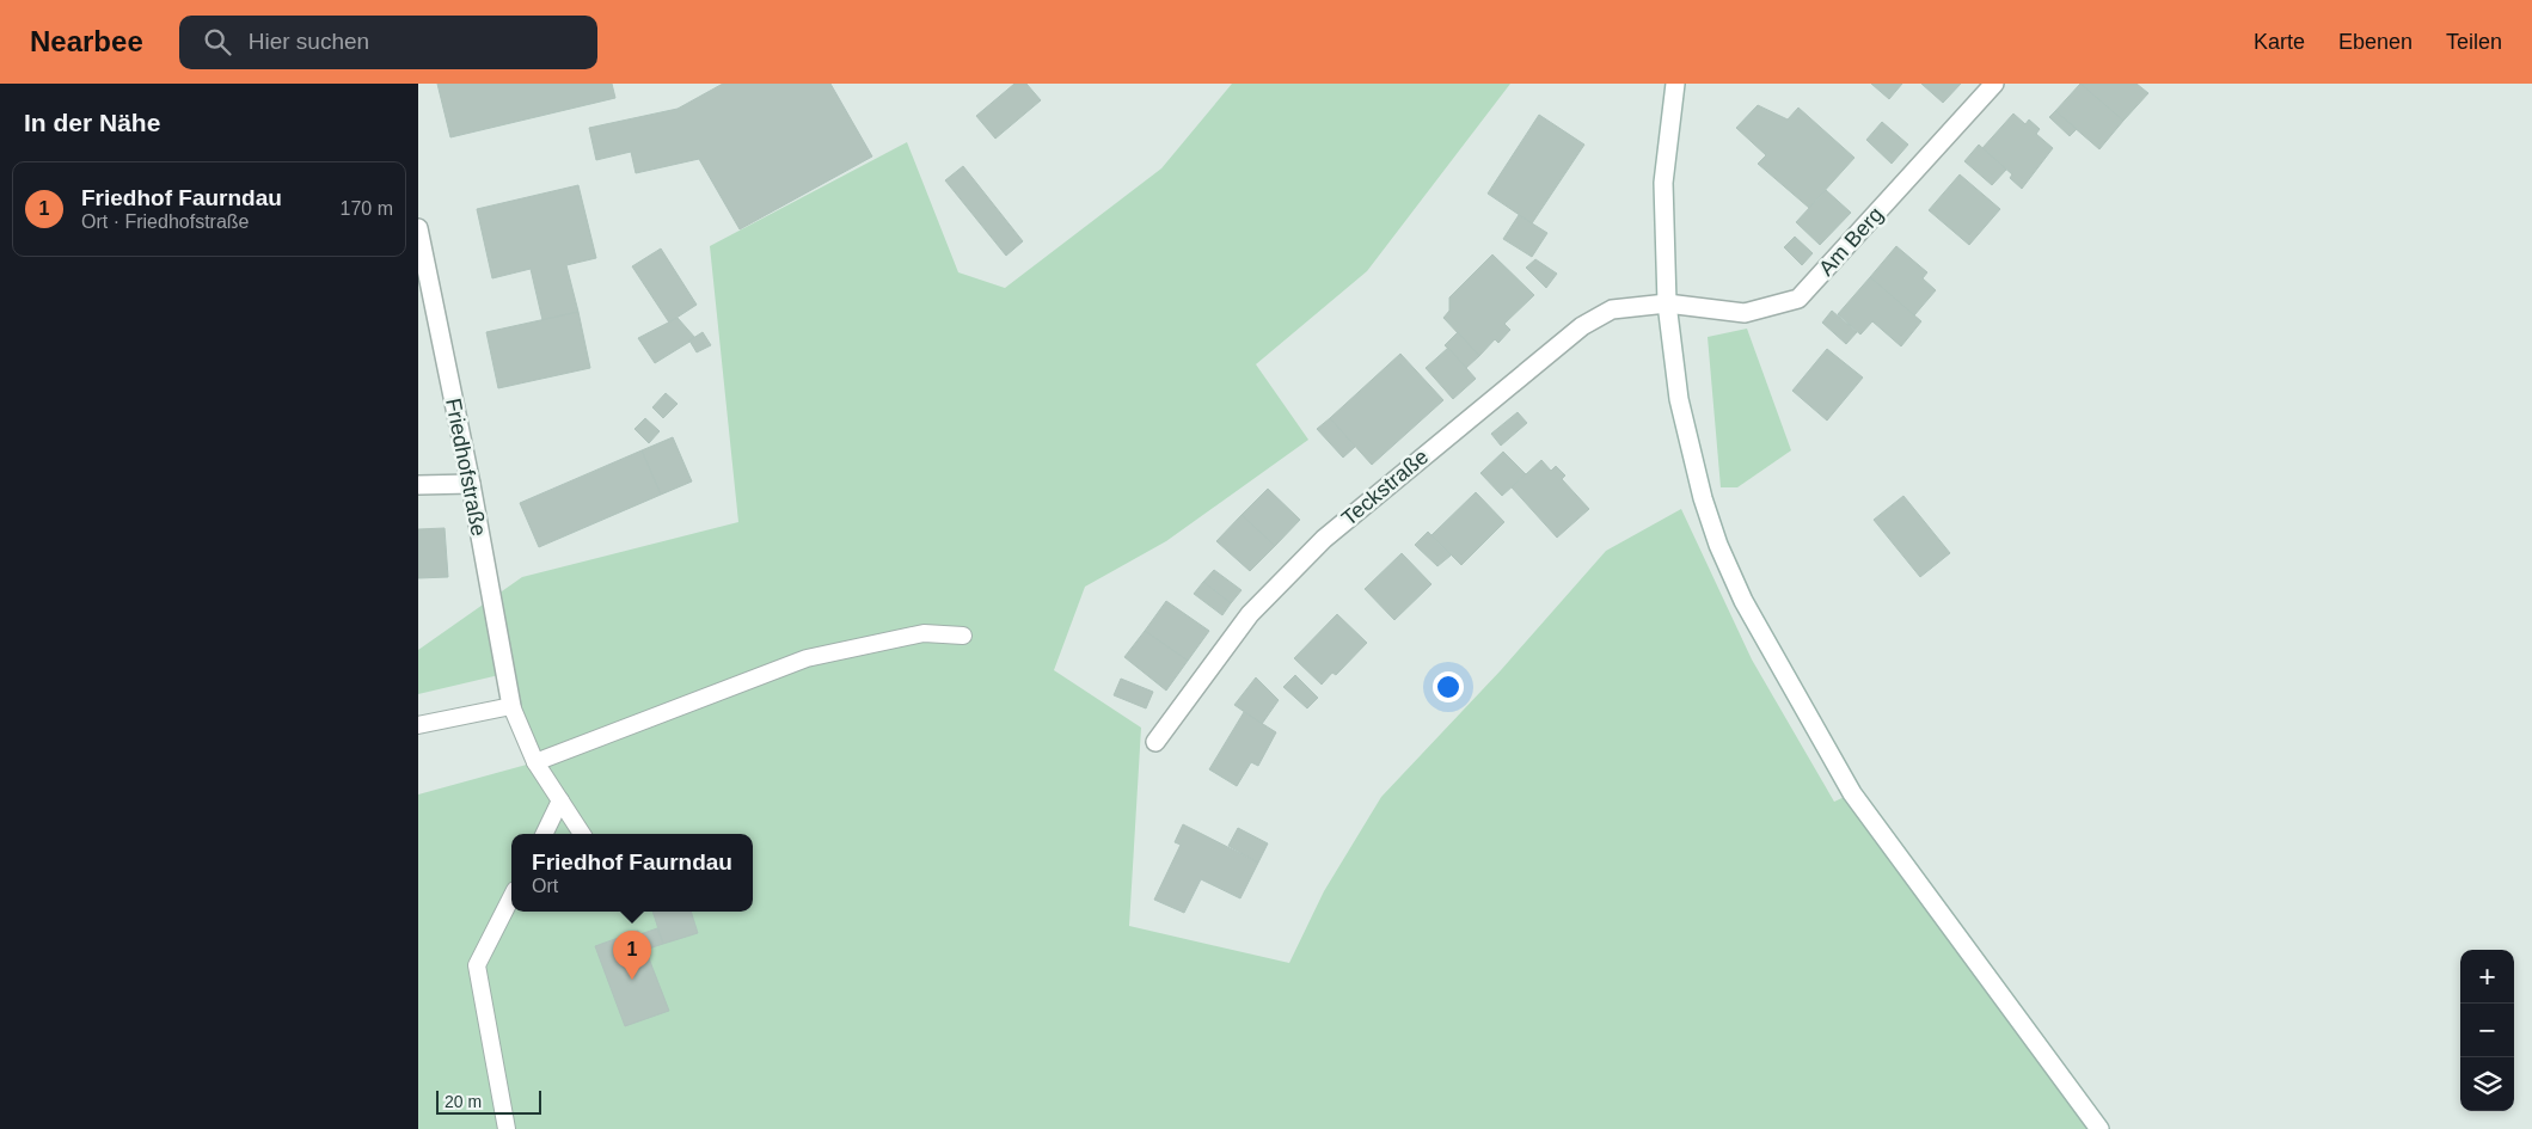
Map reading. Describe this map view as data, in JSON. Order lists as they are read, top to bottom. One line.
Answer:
{"streets":{"street":["Am Berg","Friedhofstraße","Teckstraße"]},"crossings":[["Am Berg","Teckstraße"]],"scale_bar":"20 m","page":{"header":"Nearbee","search":"Hier suchen","nav":["Karte","Ebenen","Teilen"],"heading":"In der Nähe","list":[{"mark":"1","name":"Friedhof Faurndau","note":"Ort · Friedhofstraße","value":"170 m"}],"popup":["Friedhof Faurndau","Ort"],"pins":"1","map_buttons":["+","−"],"scale":"20 m"}}
